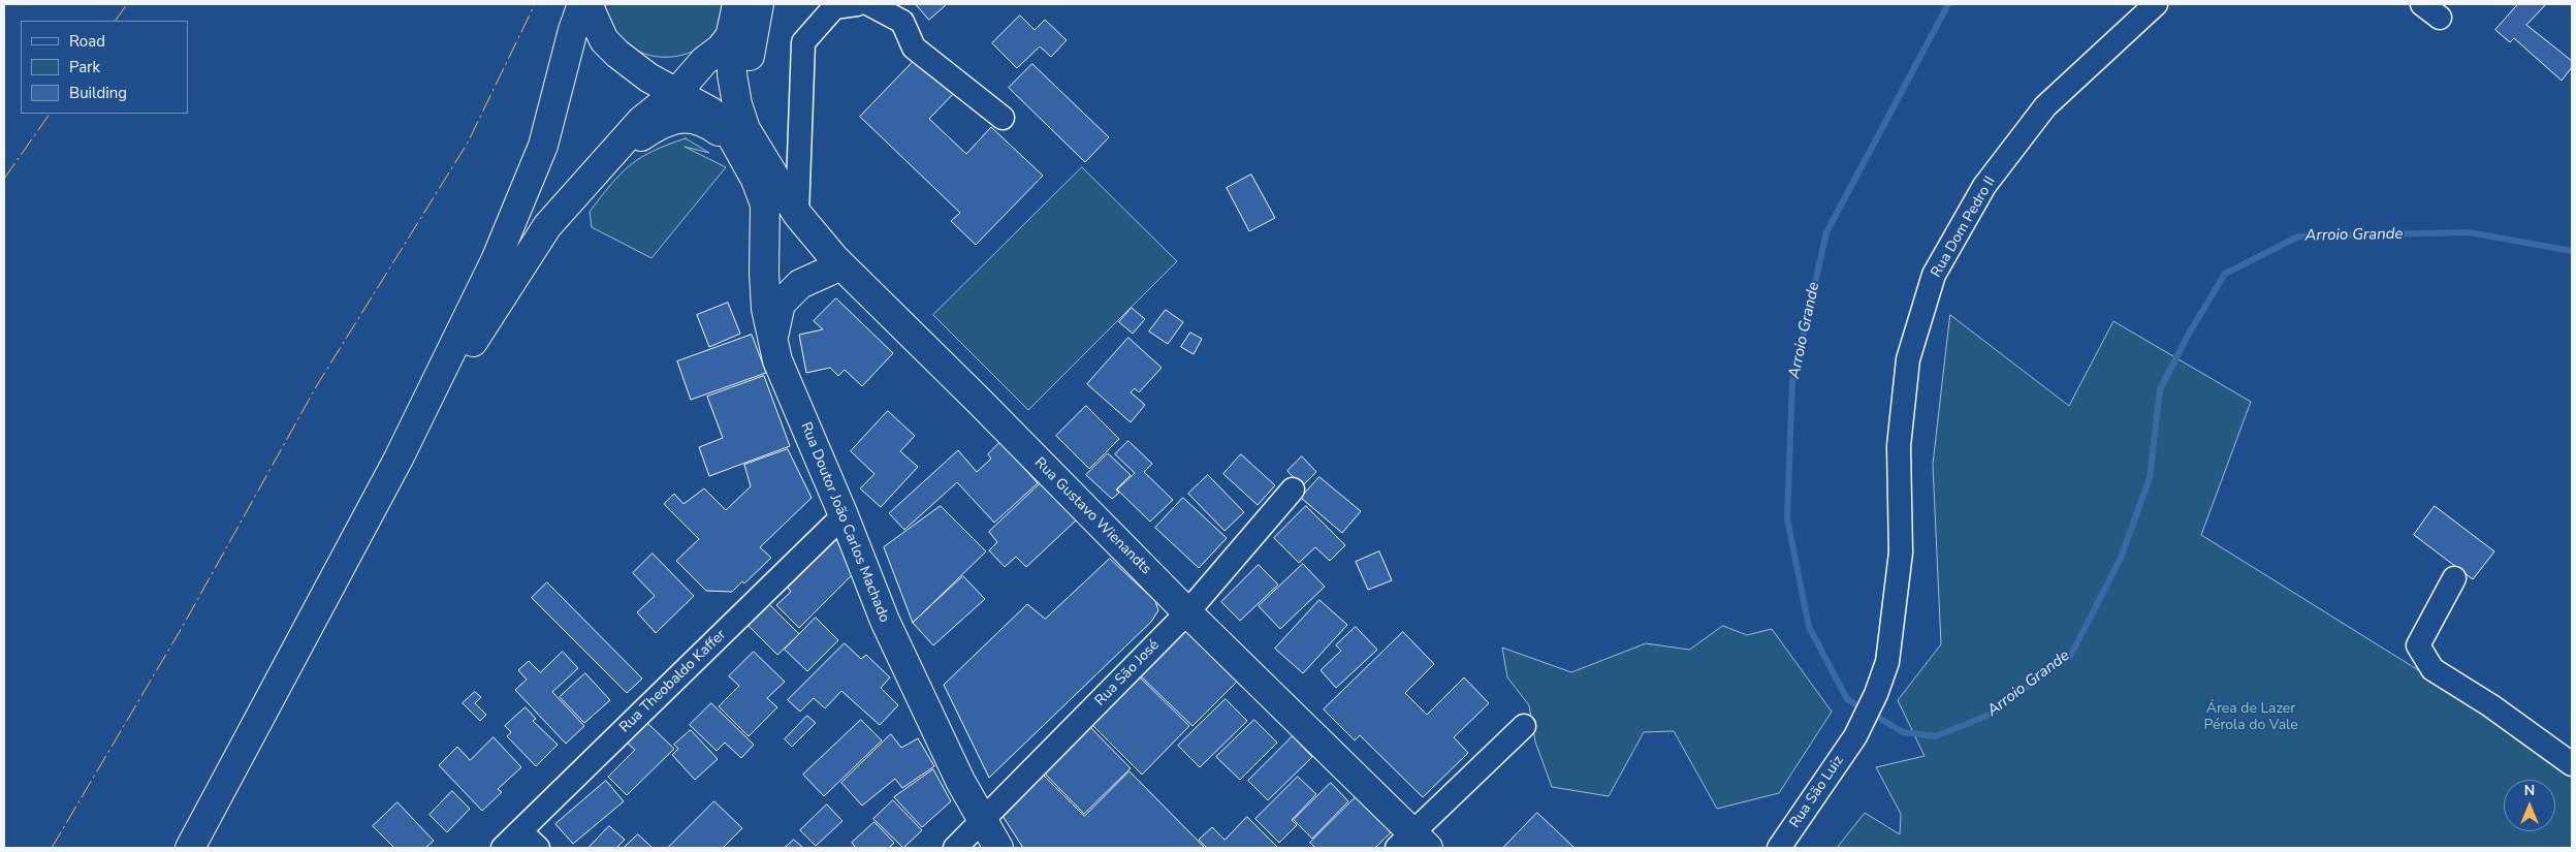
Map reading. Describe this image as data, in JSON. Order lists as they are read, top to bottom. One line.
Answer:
{"streets":{"main road":["Rua Gustavo Wienandts","Rua Doutor João Carlos Machado"],"street":["Rua Dom Pedro II","Rua São José","Rua Theobaldo Kaffer","Rua São Luiz"]},"crossings":[["Rua Dom Pedro II","Rua São Luiz"],["Rua Gustavo Wienandts","Rua Doutor João Carlos Machado"],["Rua Gustavo Wienandts","Rua São José"],["Rua Doutor João Carlos Machado","Rua São José"],["Rua Doutor João Carlos Machado","Rua Theobaldo Kaffer"]],"water":["Arroio Grande"],"parks":["Área de Lazer Pérola do Vale"],"legend":["Road","Park","Building"],"north":"top"}
